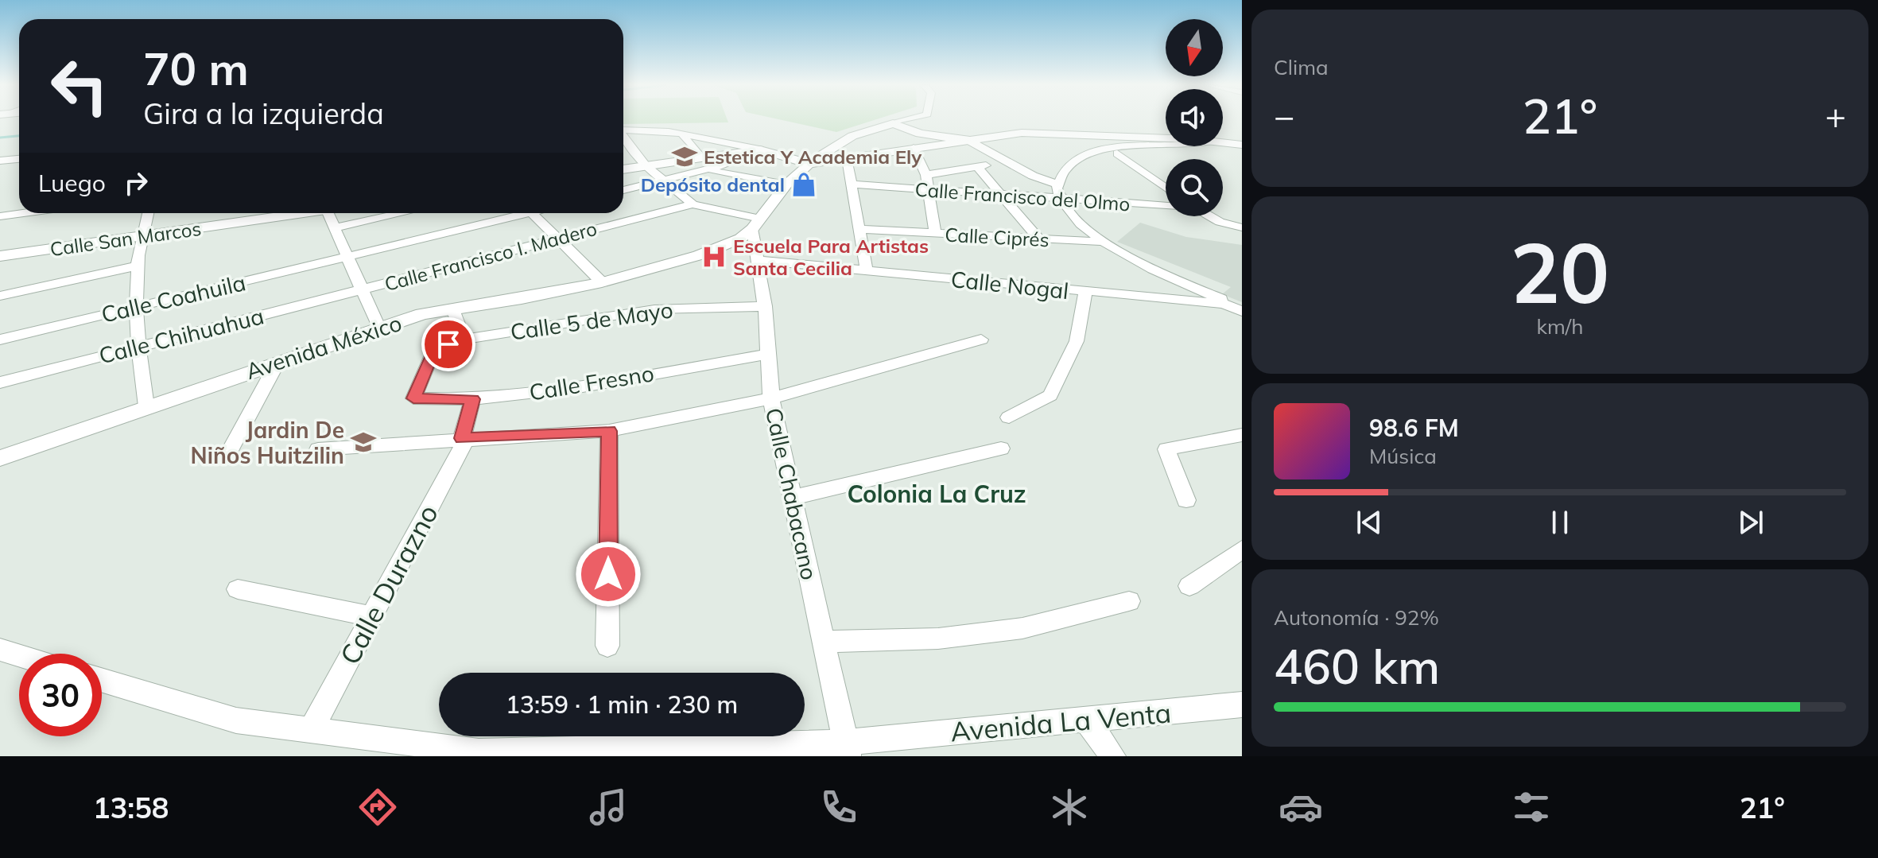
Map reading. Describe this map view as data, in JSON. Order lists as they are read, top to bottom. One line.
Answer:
{"streets":{"street":["Calle Francisco del Olmo","Calle Ciprés","Calle San Marcos","Calle Francisco I. Madero","Calle Nogal","Calle Coahuila","Calle 5 de Mayo","Calle Chihuahua","Avenida México","Calle Fresno","Calle Chabacano","Calle Durazno","Avenida La Venta"]},"crossings":[["Calle Francisco I. Madero","Calle Chihuahua"],["Calle Nogal","Calle Chabacano"],["Calle 5 de Mayo","Calle Fresno"],["Calle 5 de Mayo","Calle Chabacano"],["Avenida México","Calle Chabacano"],["Calle Fresno","Calle Chabacano"],["Calle Fresno","Calle Durazno"],["Calle Chabacano","Avenida La Venta"],["Calle Durazno","Avenida La Venta"]],"districts":["Colonia La Cruz"],"places":{"school or university":["Estetica Y Academia Ely","Jardin De Niños Huitzilin"],"shop":["Depósito dental"],"hospital":["Escuela Para Artistas Santa Cecilia"]},"north":"bottom","page":{"tile":["Clima",["20","km/h"],["Autonomía · 92%","460 km"]],"turn":["70 m","Gira a la izquierda"],"heat":["−","21°","+"],"then":"Luego","song":["98.6 FM","Música"],"limit":"30","trip":"13:59 · 1 min · 230 m","tabs":["13:58","21°"]}}
